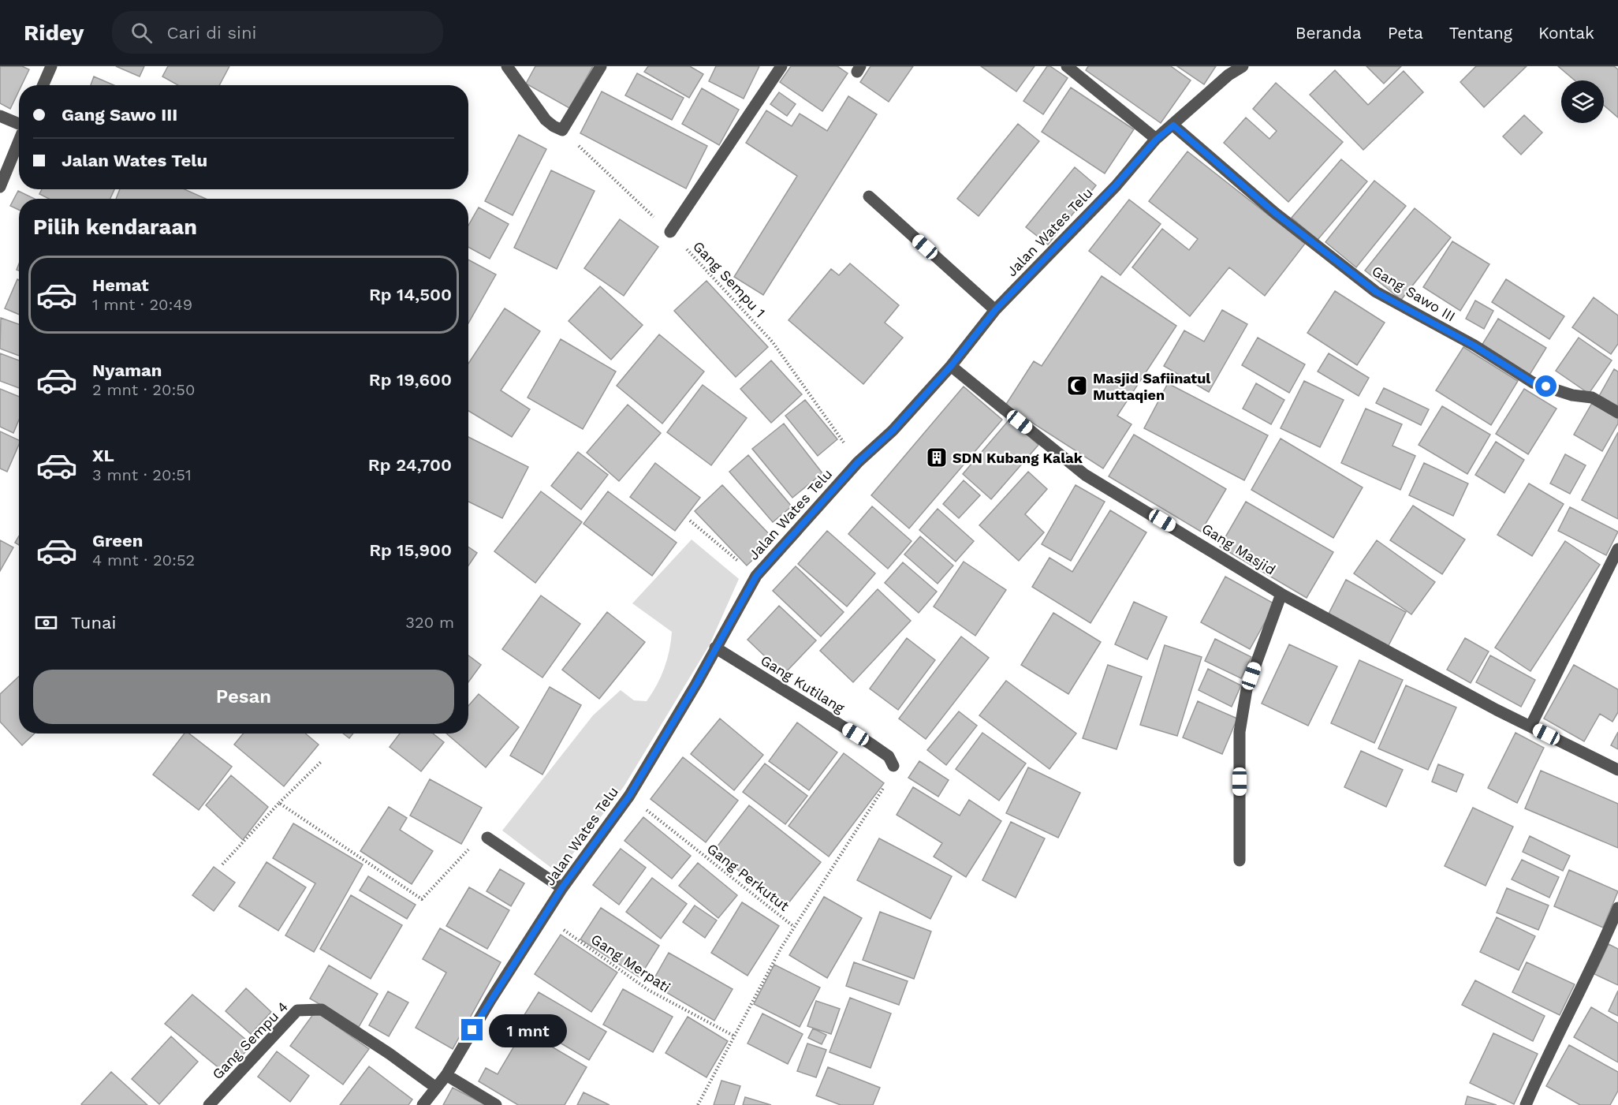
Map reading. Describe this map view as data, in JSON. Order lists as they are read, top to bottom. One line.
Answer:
{"streets":{"street":["Jalan Wates Telu","Gang Sawo III","Gang Masjid","Gang Kutilang","Gang Sempu 4"],"path":["Gang Sempu 1","Gang Perkutut","Gang Merpati"]},"crossings":[["Jalan Wates Telu","Gang Sempu 1"],["Jalan Wates Telu","Gang Sawo III"],["Jalan Wates Telu","Gang Masjid"],["Jalan Wates Telu","Gang Kutilang"],["Jalan Wates Telu","Gang Perkutut"],["Jalan Wates Telu","Gang Merpati"],["Jalan Wates Telu","Gang Sempu 4"],["Gang Kutilang","Gang Perkutut"]],"places":{"mosque":["Masjid Safiinatul Muttaqien"],"building":["SDN Kubang Kalak"]},"page":{"header":"Ridey","search":"Cari di sini","nav":["Beranda","Peta","Tentang","Kontak"],"banner":["Gang Sawo III","Jalan Wates Telu"],"heading":"Pilih kendaraan","list":[{"name":"Hemat","note":"1 mnt · 20:49","value":"Rp 14,500"},{"name":"Nyaman","note":"2 mnt · 20:50","value":"Rp 19,600"},{"name":"XL","note":"3 mnt · 20:51","value":"Rp 24,700"},{"name":"Green","note":"4 mnt · 20:52","value":"Rp 15,900"}],"pay":["Tunai","320 m"],"buttons":"Pesan","bubble":"1 mnt"}}
